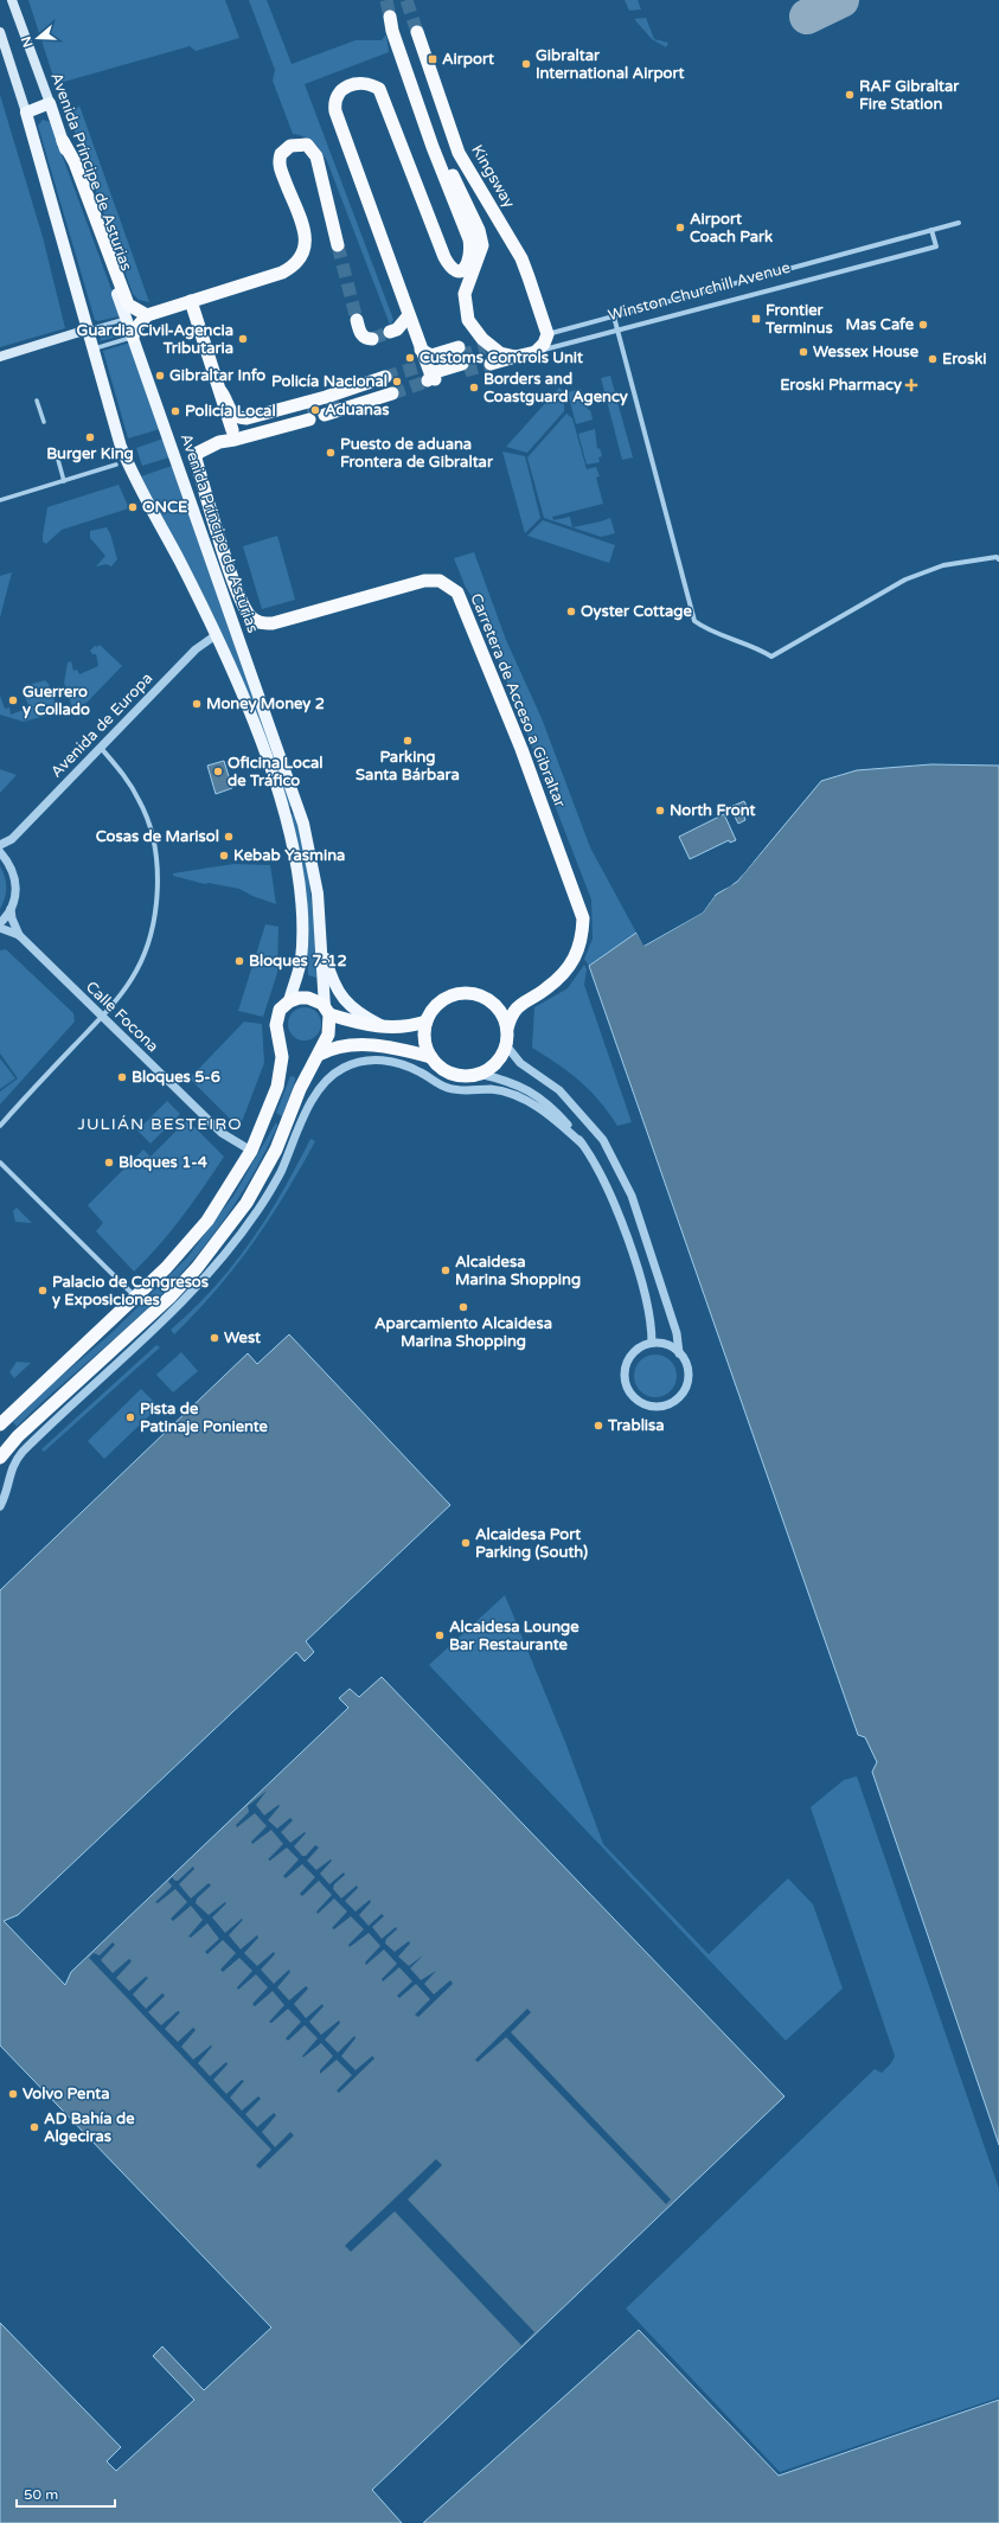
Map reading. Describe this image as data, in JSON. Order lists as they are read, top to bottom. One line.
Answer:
{"streets":{"highway":["Avenida Príncipe de Asturias","Kingsway","Winston Churchill Avenue","Carretera de Acceso a Gibraltar"],"street":["Avenida de Europa","Calle Focona"]},"crossings":[["Kingsway","Winston Churchill Avenue"]],"districts":["JULIÁN BESTEIRO"],"places":{"transit":["Airport","Frontier Terminus"],"other":["Gibraltar International Airport","RAF Gibraltar Fire Station","Airport Coach Park","Mas Cafe","Guardia Civil-Agencia Tributaria","Wessex House","Customs Controls Unit","Eroski","Gibraltar Info","Policía Nacional","Borders and Coastguard Agency","Aduanas","Policía Local","Burger King","Puesto de aduana Frontera de Gibraltar","ONCE","Oyster Cottage","Guerrero y Collado","Money Money 2","Parking Santa Bárbara","Oficina Local de Tráfico","North Front","Cosas de Marisol","Kebab Yasmina","Bloques 7-12","Bloques 5-6","Bloques 1-4","Alcaidesa Marina Shopping","Palacio de Congresos y Exposiciones","Aparcamiento Alcaidesa Marina Shopping","West","Pista de Patinaje Poniente","Trablisa","Alcaidesa Port Parking (South)","Alcaidesa Lounge Bar Restaurante","Volvo Penta","AD Bahía de Algeciras"],"health":["Eroski Pharmacy"]},"scale_bar":"50 m","north":"left"}
